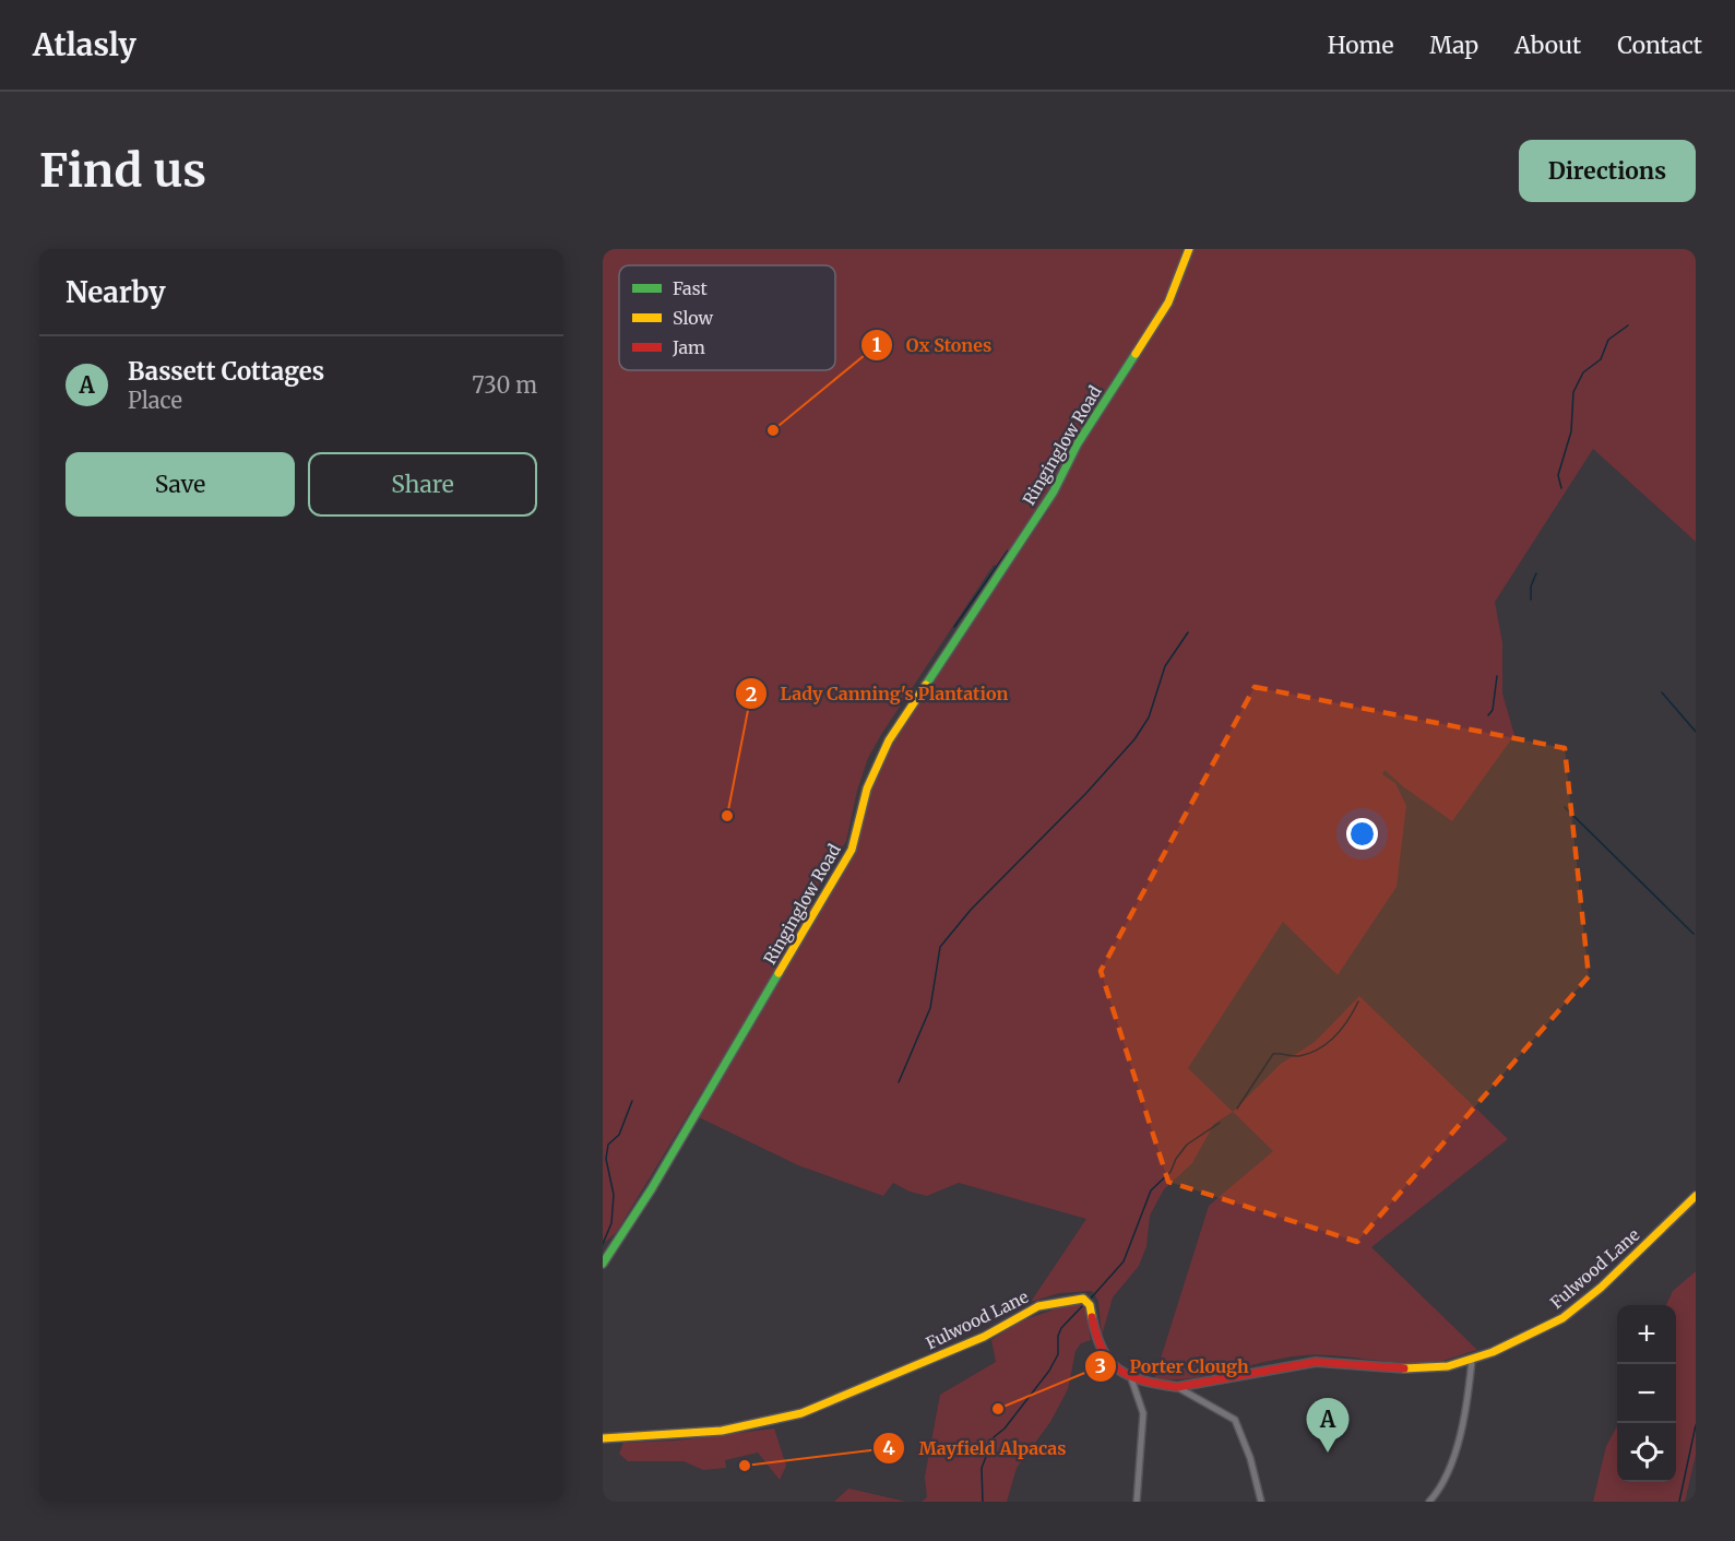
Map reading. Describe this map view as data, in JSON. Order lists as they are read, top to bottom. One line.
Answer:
{"streets":{"street":["Ringinglow Road","Fulwood Lane"]},"places":["Ox Stones","Lady Canning's Plantation","Porter Clough","Mayfield Alpacas"],"legend":["Fast","Slow","Jam"],"page":{"header":"Atlasly","nav":["Home","Map","About","Contact"],"buttons":["Directions",["Save","Share"]],"title":"Find us","heading":"Nearby","list":[{"mark":"A","name":"Bassett Cottages","note":"Place","value":"730 m"}],"map_buttons":["+","−"],"pins":"A"}}
